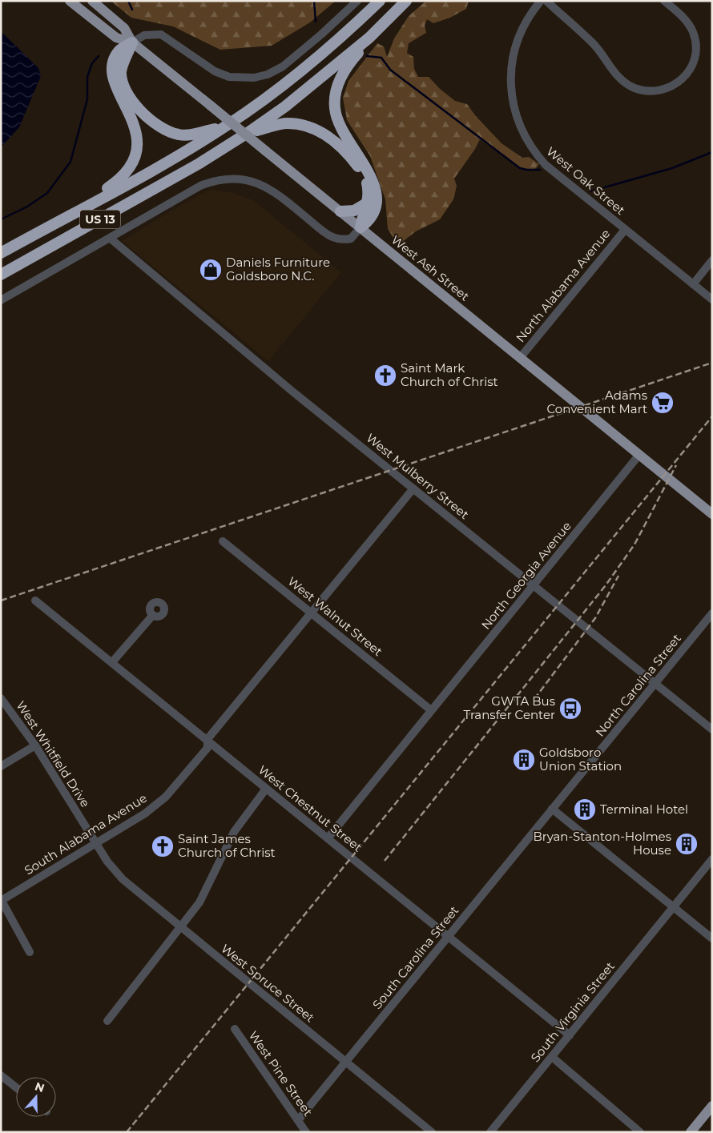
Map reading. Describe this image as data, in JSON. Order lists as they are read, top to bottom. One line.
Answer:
{"streets":{"highway":["US 13"],"main road":["West Ash Street"],"street":["West Oak Street","North Alabama Avenue","West Mulberry Street","North Georgia Avenue","West Walnut Street","North Carolina Street","West Whitfield Drive","West Chestnut Street","South Alabama Avenue","South Carolina Street","West Spruce Street","South Virginia Street","West Pine Street"]},"crossings":[["West Oak Street","North Alabama Avenue"],["West Ash Street","North Alabama Avenue"],["West Ash Street","North Georgia Avenue"],["West Mulberry Street","North Georgia Avenue"],["West Mulberry Street","North Carolina Street"],["North Georgia Avenue","West Walnut Street"],["North Georgia Avenue","West Chestnut Street"],["West Walnut Street","South Alabama Avenue"],["North Carolina Street","South Carolina Street"],["West Whitfield Drive","South Alabama Avenue"],["West Whitfield Drive","West Spruce Street"],["West Chestnut Street","South Alabama Avenue"],["West Chestnut Street","South Carolina Street"],["West Chestnut Street","South Virginia Street"],["South Alabama Avenue","West Spruce Street"],["South Carolina Street","West Spruce Street"],["South Carolina Street","West Pine Street"]],"places":{"shop":["Daniels Furniture Goldsboro N.C."],"church":["Saint Mark Church of Christ","Saint James Church of Christ"],"supermarket":["Adams Convenient Mart"],"bus stop":["GWTA Bus Transfer Center"],"building":["Goldsboro Union Station","Terminal Hotel","Bryan-Stanton-Holmes House"]},"north":"top"}
